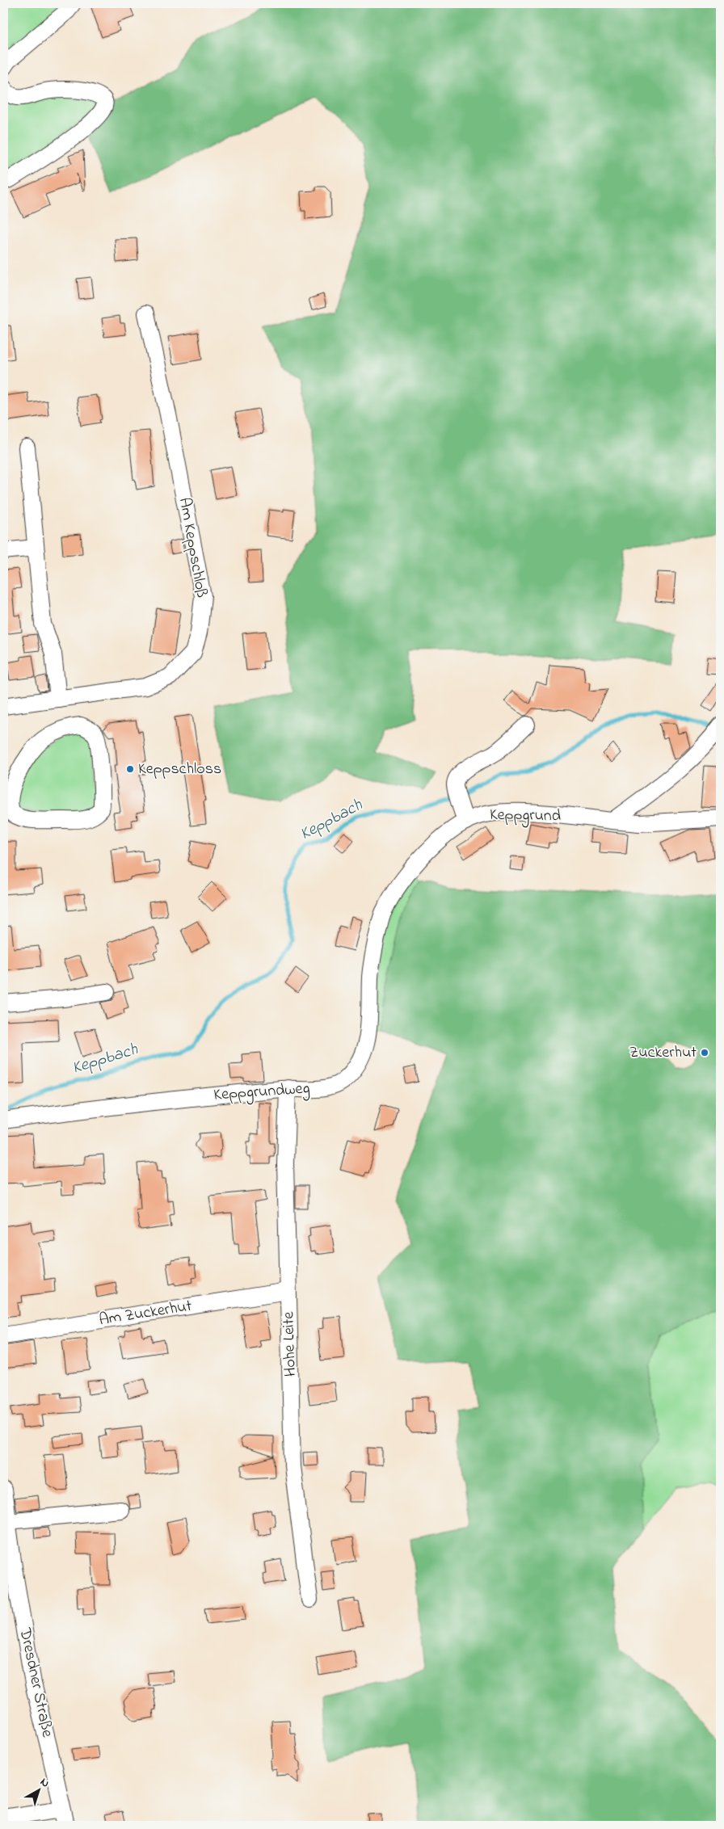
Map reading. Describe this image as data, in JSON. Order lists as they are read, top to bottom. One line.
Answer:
{"streets":{"street":["Am Keppschloß","Keppgrund","Keppgrundweg","Am Zuckerhut","Hohe Leite","Dresdner Straße"]},"crossings":[["Keppgrund","Keppgrundweg"],["Keppgrundweg","Hohe Leite"],["Am Zuckerhut","Hohe Leite"]],"water":["Keppbach"],"places":["Keppschloss","Zuckerhut"],"north":"top right"}
